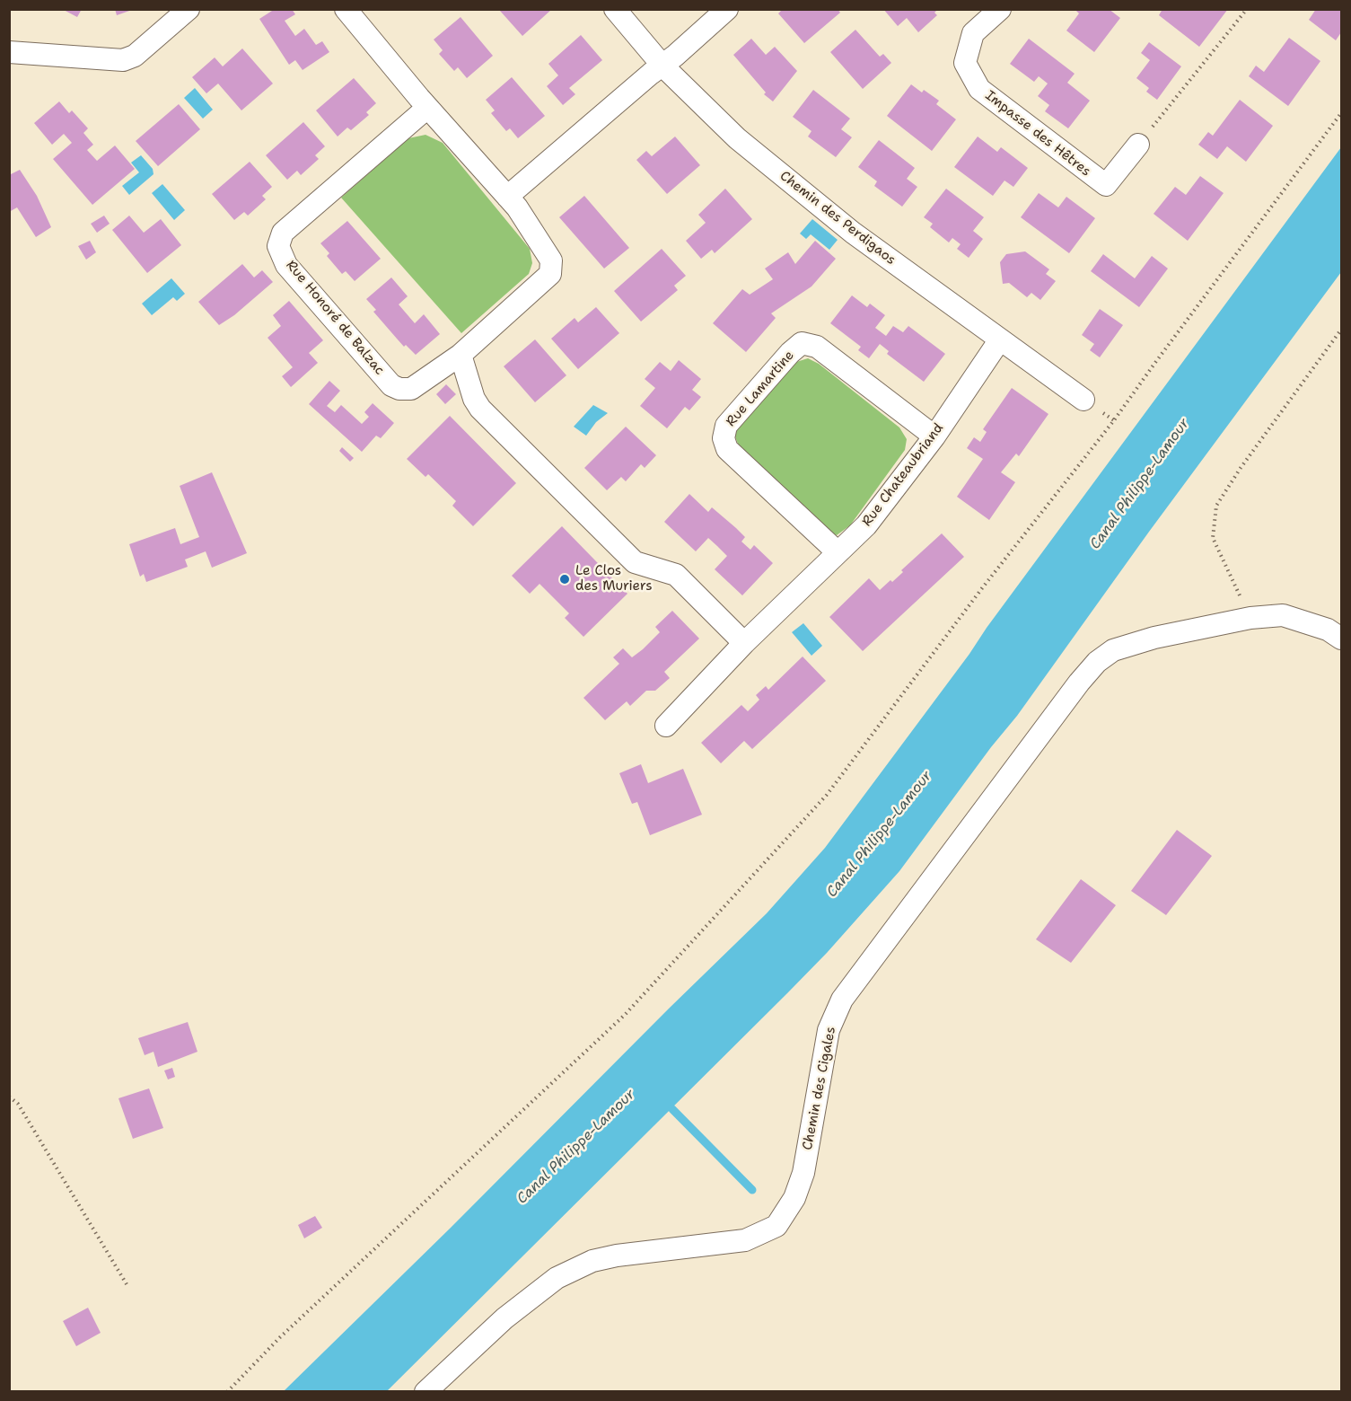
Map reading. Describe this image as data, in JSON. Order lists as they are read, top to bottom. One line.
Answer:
{"streets":{"street":["Impasse des Hêtres","Chemin des Perdigaos","Rue Honoré de Balzac","Rue Lamartine","Rue Chateaubriand","Chemin des Cigales"]},"crossings":[["Chemin des Perdigaos","Rue Chateaubriand"],["Rue Lamartine","Rue Chateaubriand"]],"water":["Canal Philippe-Lamour"],"places":["Le Clos des Muriers"]}
